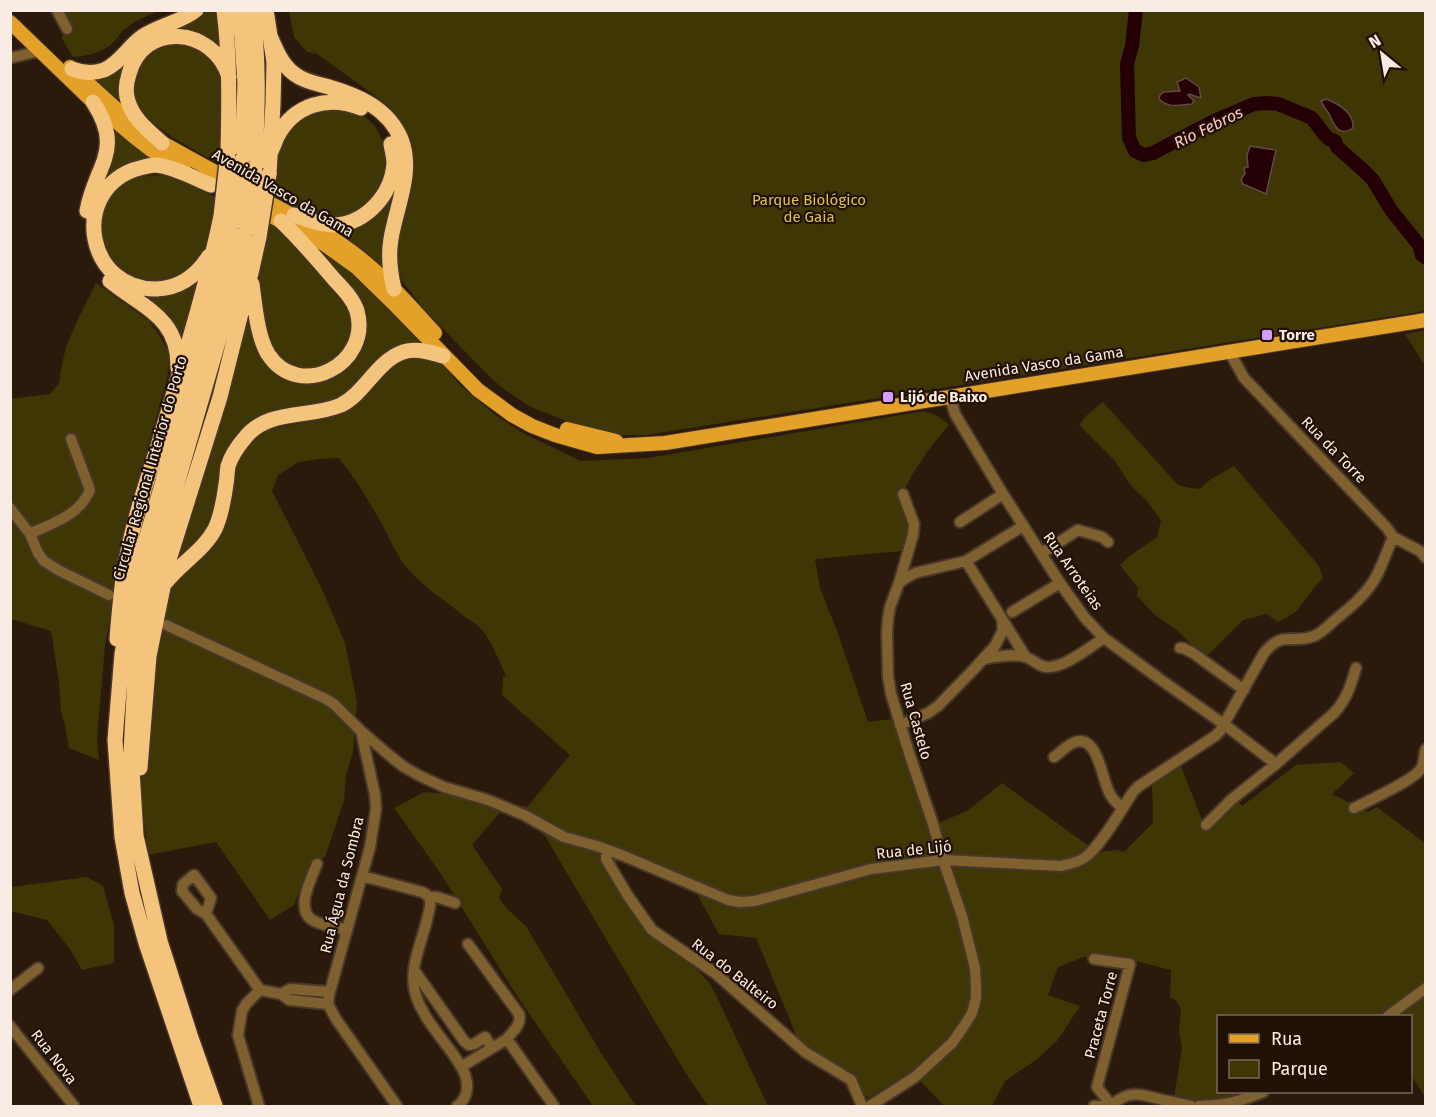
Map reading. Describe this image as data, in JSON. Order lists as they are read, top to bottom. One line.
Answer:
{"streets":{"highway":["Circular Regional Interior do Porto"],"main road":["Avenida Vasco da Gama"],"street":["Rua da Torre","Rua Arroteias","Rua Castelo","Rua de Lijó","Rua Água da Sombra","Rua do Balteiro","Praceta Torre","Rua Nova"]},"crossings":[["Avenida Vasco da Gama","Rua da Torre"],["Avenida Vasco da Gama","Rua Arroteias"],["Rua da Torre","Rua de Lijó"],["Rua Arroteias","Rua de Lijó"],["Rua Castelo","Rua de Lijó"],["Rua de Lijó","Rua Água da Sombra"],["Rua de Lijó","Rua do Balteiro"]],"water":["Rio Febros"],"parks":["Parque Biológico de Gaia"],"places":{"transit":["Torre","Lijó de Baixo"]},"legend":["Rua","Parque"],"north":"top left"}
